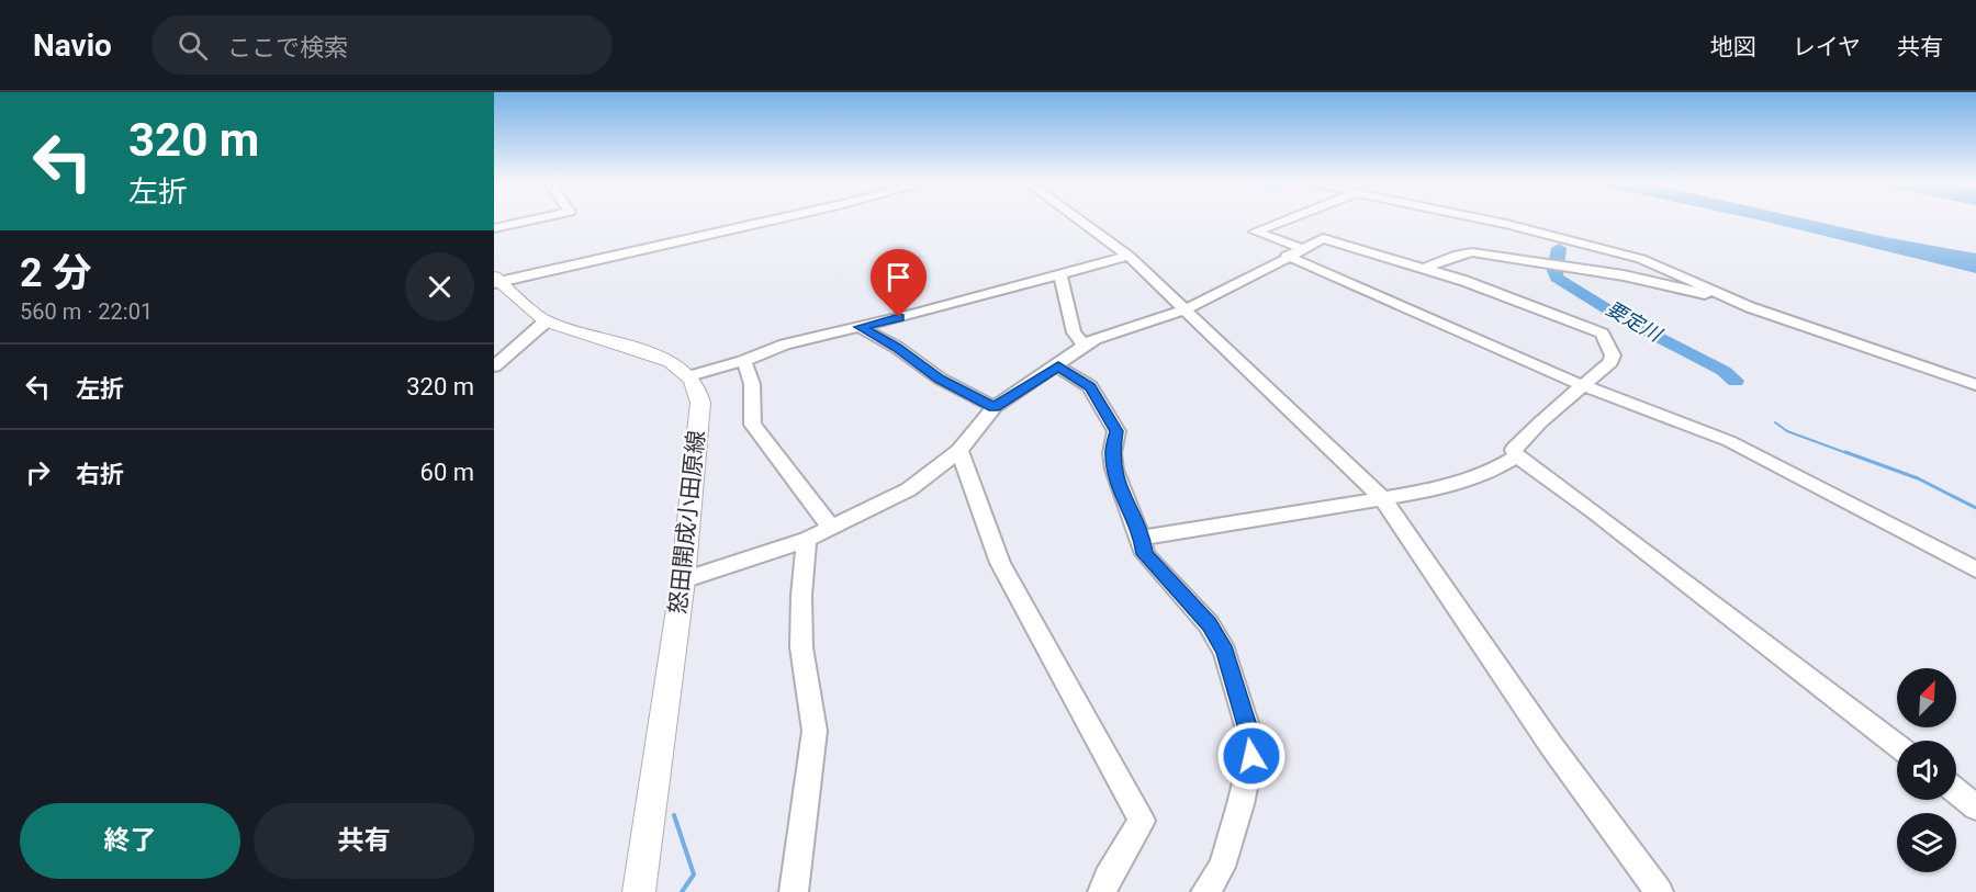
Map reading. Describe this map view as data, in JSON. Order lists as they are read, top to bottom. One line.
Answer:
{"streets":{"main road":["怒田開成小田原線"]},"water":["要定川"],"north":"top right","page":{"header":"Navio","search":"ここで検索","nav":["地図","レイヤ","共有"],"turn":["320 m","左折"],"heading":["2 分","560 m · 22:01"],"list":[{"name":"左折","value":"320 m"},{"name":"右折","value":"60 m"}],"buttons":["終了","共有"]}}
